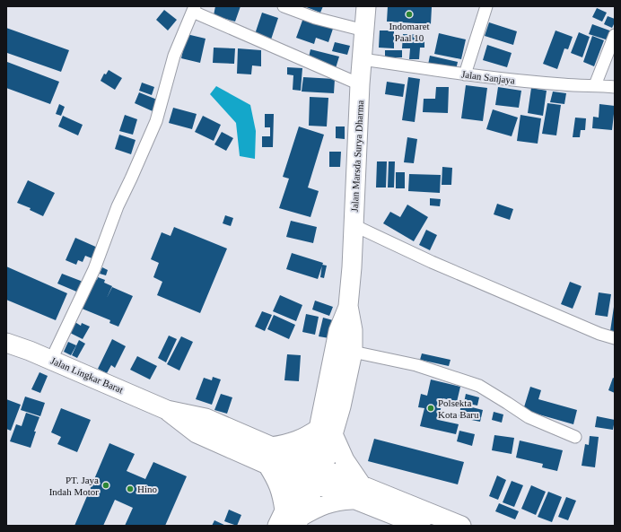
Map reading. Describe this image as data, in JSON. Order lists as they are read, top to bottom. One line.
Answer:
{"streets":{"highway":["Jalan Marsda Surya Dharma","Jalan Lingkar Barat"],"street":["Jalan Sanjaya"]},"crossings":[["Jalan Sanjaya","Jalan Marsda Surya Dharma"]],"places":["Indomaret Paal 10","Polsekta Kota Baru","PT. Jaya Indah Motor","Hino"]}
